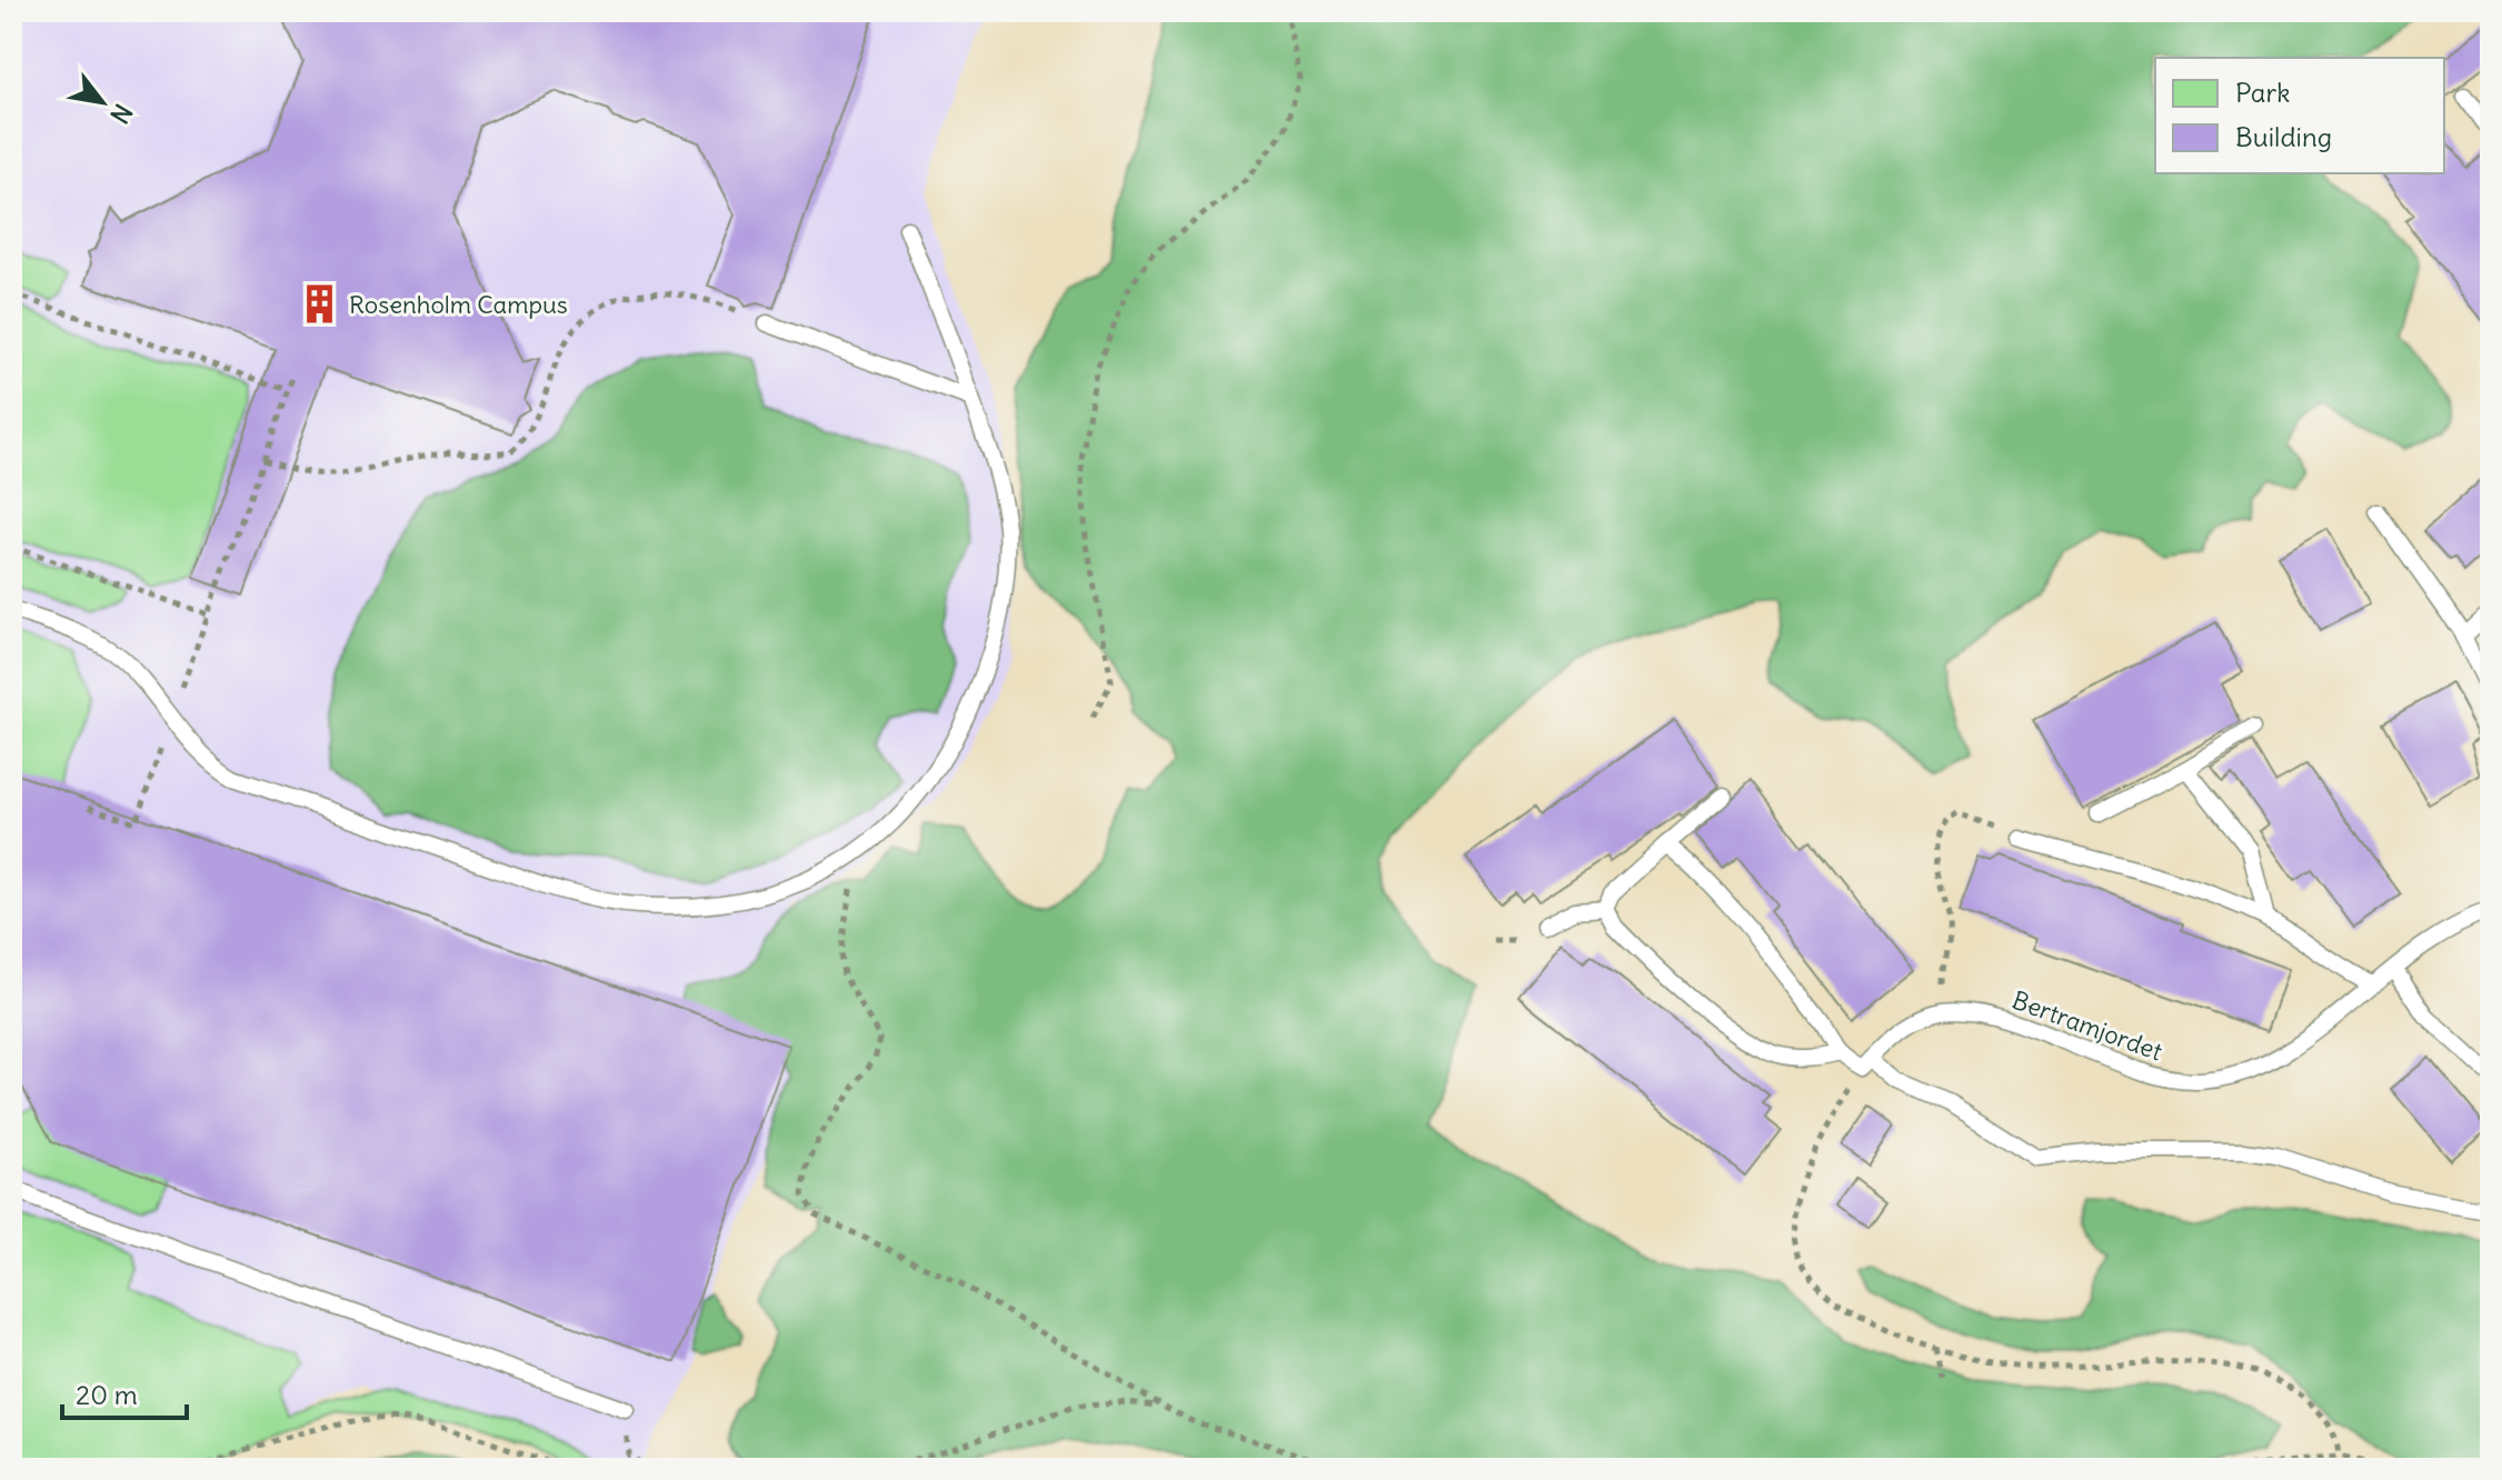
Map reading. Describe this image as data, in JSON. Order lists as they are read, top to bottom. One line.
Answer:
{"streets":{"lane":["Bertramjordet"]},"places":{"building":["Rosenholm Campus"]},"legend":["Park","Building"],"scale_bar":"20 m","north":"bottom right"}
